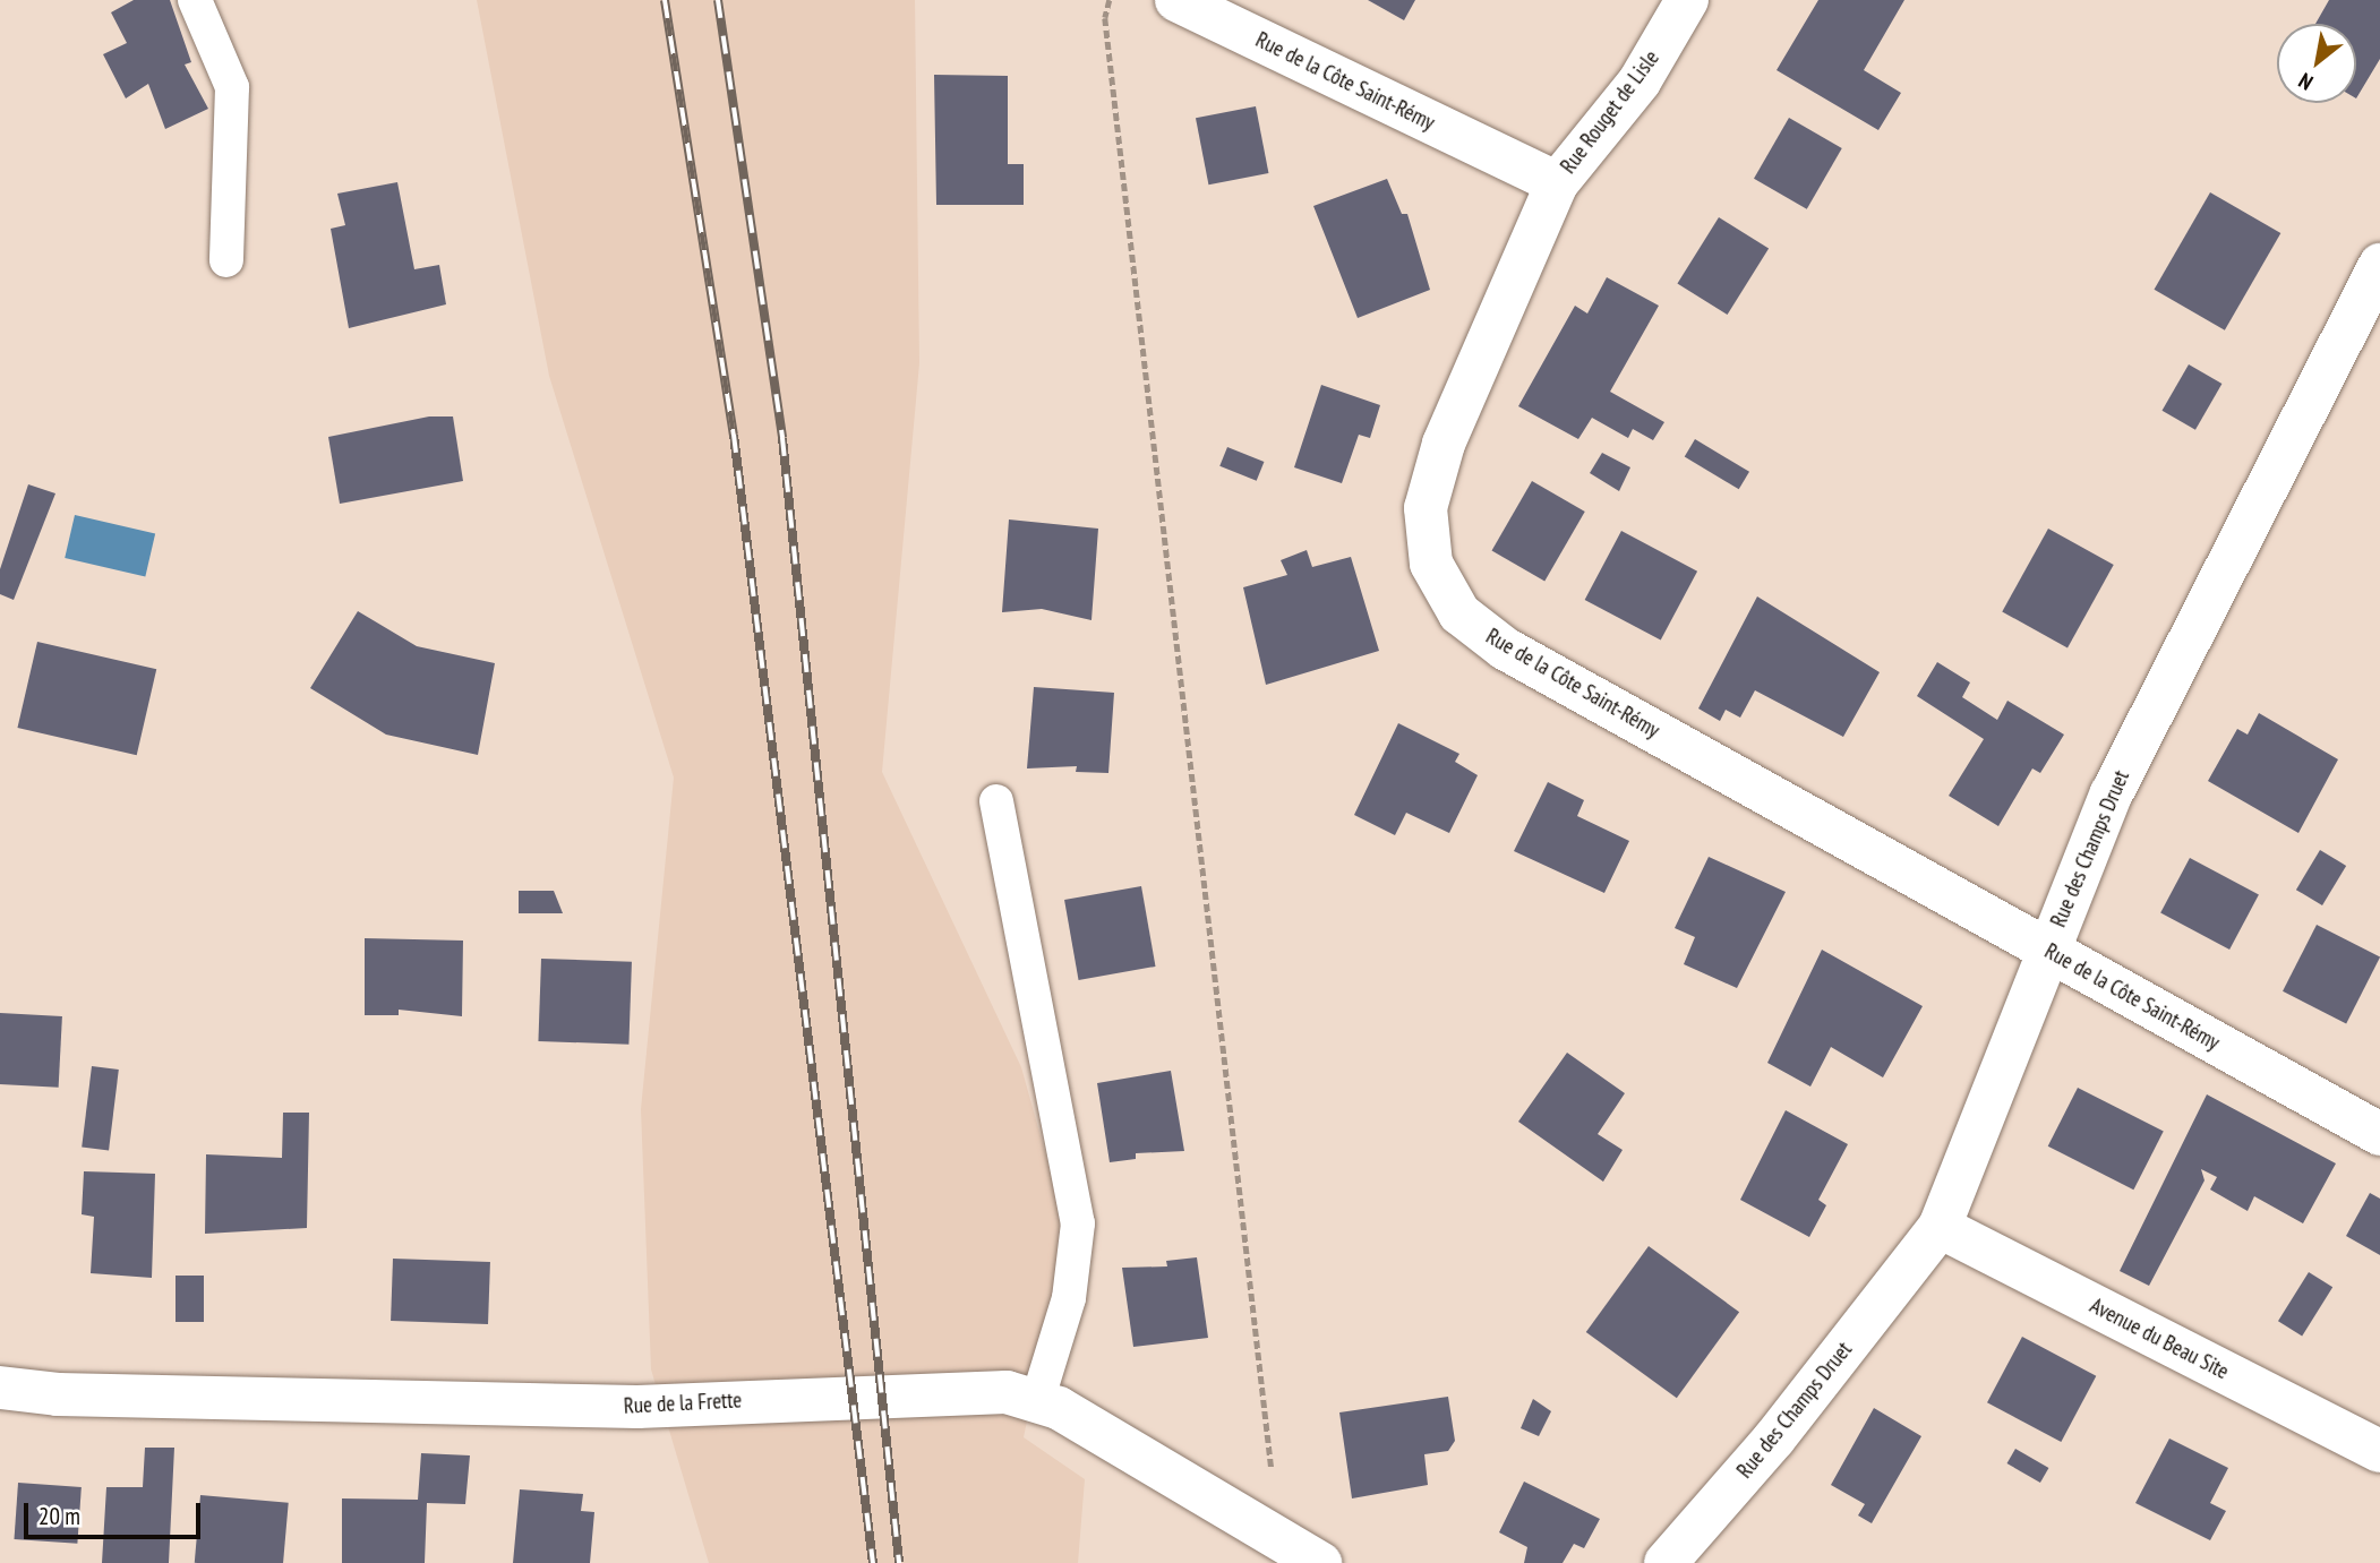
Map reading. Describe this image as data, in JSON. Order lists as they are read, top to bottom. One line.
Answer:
{"streets":{"street":["Rue de la Côte Saint-Rémy","Rue Rouget de Lisle","Rue des Champs Druet","Avenue du Beau Site","Rue de la Frette"]},"crossings":[["Rue de la Côte Saint-Rémy","Rue Rouget de Lisle"],["Rue de la Côte Saint-Rémy","Rue des Champs Druet"],["Rue des Champs Druet","Avenue du Beau Site"]],"scale_bar":"20 m","north":"bottom left"}
